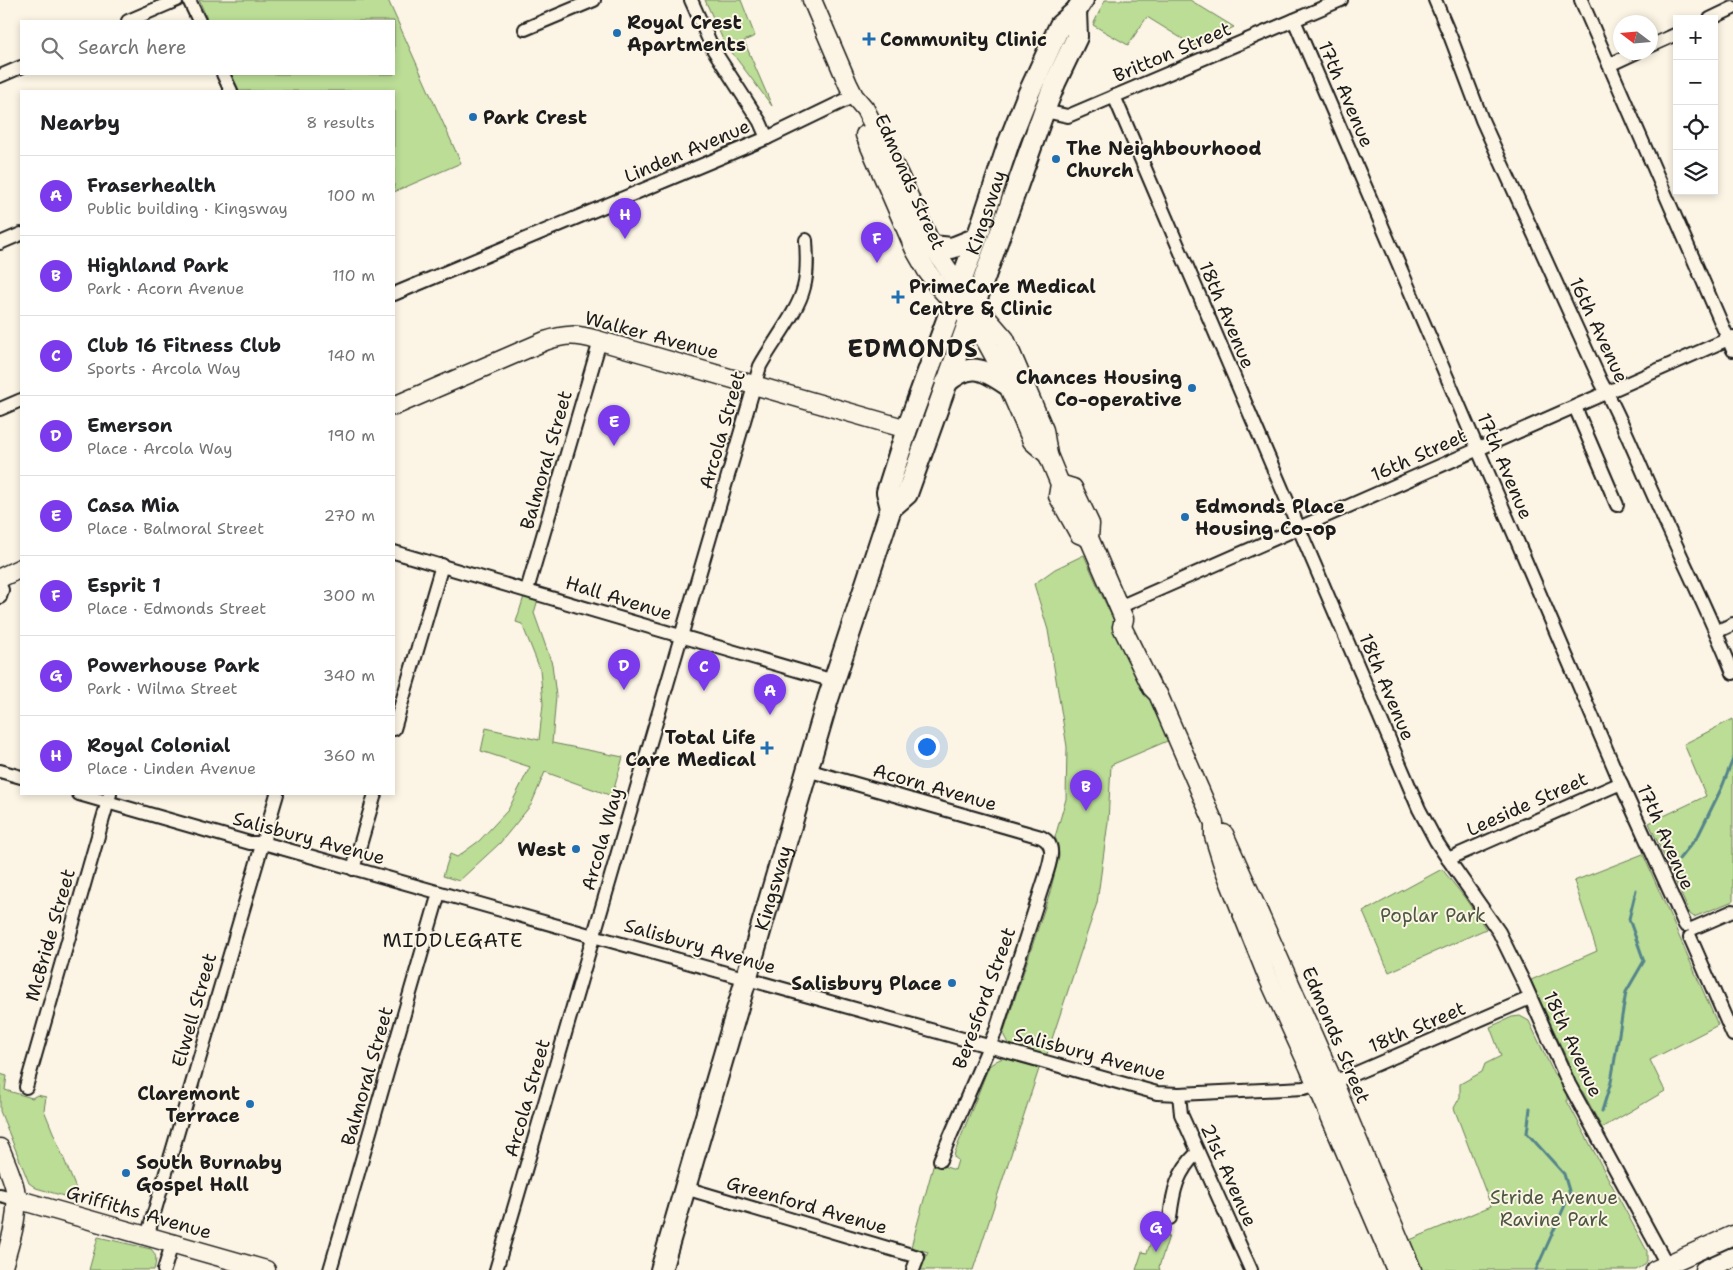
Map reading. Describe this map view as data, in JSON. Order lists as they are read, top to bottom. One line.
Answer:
{"streets":{"main road":["Kingsway"],"street":["Britton Street","17th Avenue","Linden Avenue","Edmonds Street","18th Avenue","16th Avenue","Walker Avenue","Arcola Street","16th Street","Balmoral Street","Hall Avenue","Acorn Avenue","Leeside Street","Salisbury Avenue","Arcola Way","McBride Street","Beresford Street","Elwell Street","18th Street","21st Avenue","Greenford Avenue","Griffiths Avenue"]},"crossings":[["Britton Street","17th Avenue"],["Britton Street","Kingsway"],["Britton Street","18th Avenue"],["17th Avenue","16th Street"],["17th Avenue","Leeside Street"],["Linden Avenue","Edmonds Street"],["Edmonds Street","Kingsway"],["Edmonds Street","16th Street"],["Edmonds Street","Salisbury Avenue"],["Edmonds Street","18th Street"],["Kingsway","Walker Avenue"],["Kingsway","Hall Avenue"],["Kingsway","Acorn Avenue"],["Kingsway","Salisbury Avenue"],["Kingsway","Greenford Avenue"],["18th Avenue","16th Street"],["18th Avenue","Leeside Street"],["18th Avenue","18th Street"],["16th Avenue","16th Street"],["Walker Avenue","Arcola Street"],["Walker Avenue","Balmoral Street"],["Arcola Street","Hall Avenue"],["Arcola Street","Salisbury Avenue"],["Arcola Street","Arcola Way"],["Balmoral Street","Hall Avenue"],["Balmoral Street","Salisbury Avenue"],["Hall Avenue","Arcola Way"],["Acorn Avenue","Beresford Street"],["Salisbury Avenue","Arcola Way"],["Salisbury Avenue","McBride Street"],["Salisbury Avenue","Beresford Street"],["Salisbury Avenue","Elwell Street"],["Salisbury Avenue","18th Street"],["Salisbury Avenue","21st Avenue"],["Elwell Street","Griffiths Avenue"]],"districts":["EDMONDS","MIDDLEGATE"],"parks":["Poplar Park","Stride Avenue Ravine Park"],"places":{"other":["Royal Crest Apartments","Park Crest","The Neighbourhood Church","Chances Housing Co-operative","Edmonds Place Housing Co-op","West","Salisbury Place","Claremont Terrace","South Burnaby Gospel Hall"],"health":["Community Clinic","PrimeCare Medical Centre & Clinic","Total Life Care Medical"]},"north":"left","page":{"map_buttons":["+","−"],"search":"Search here","heading":["Nearby","8 results"],"list":[{"mark":"A","name":"Fraserhealth","note":"Public building · Kingsway","value":"100 m"},{"mark":"B","name":"Highland Park","note":"Park · Acorn Avenue","value":"110 m"},{"mark":"C","name":"Club 16 Fitness Club","note":"Sports · Arcola Way","value":"140 m"},{"mark":"D","name":"Emerson","note":"Place · Arcola Way","value":"190 m"},{"mark":"E","name":"Casa Mia","note":"Place · Balmoral Street","value":"270 m"},{"mark":"F","name":"Esprit 1","note":"Place · Edmonds Street","value":"300 m"},{"mark":"G","name":"Powerhouse Park","note":"Park · Wilma Street","value":"340 m"},{"mark":"H","name":"Royal Colonial","note":"Place · Linden Avenue","value":"360 m"}],"pins":["H","F","E","D","C","A","B","G"]}}
